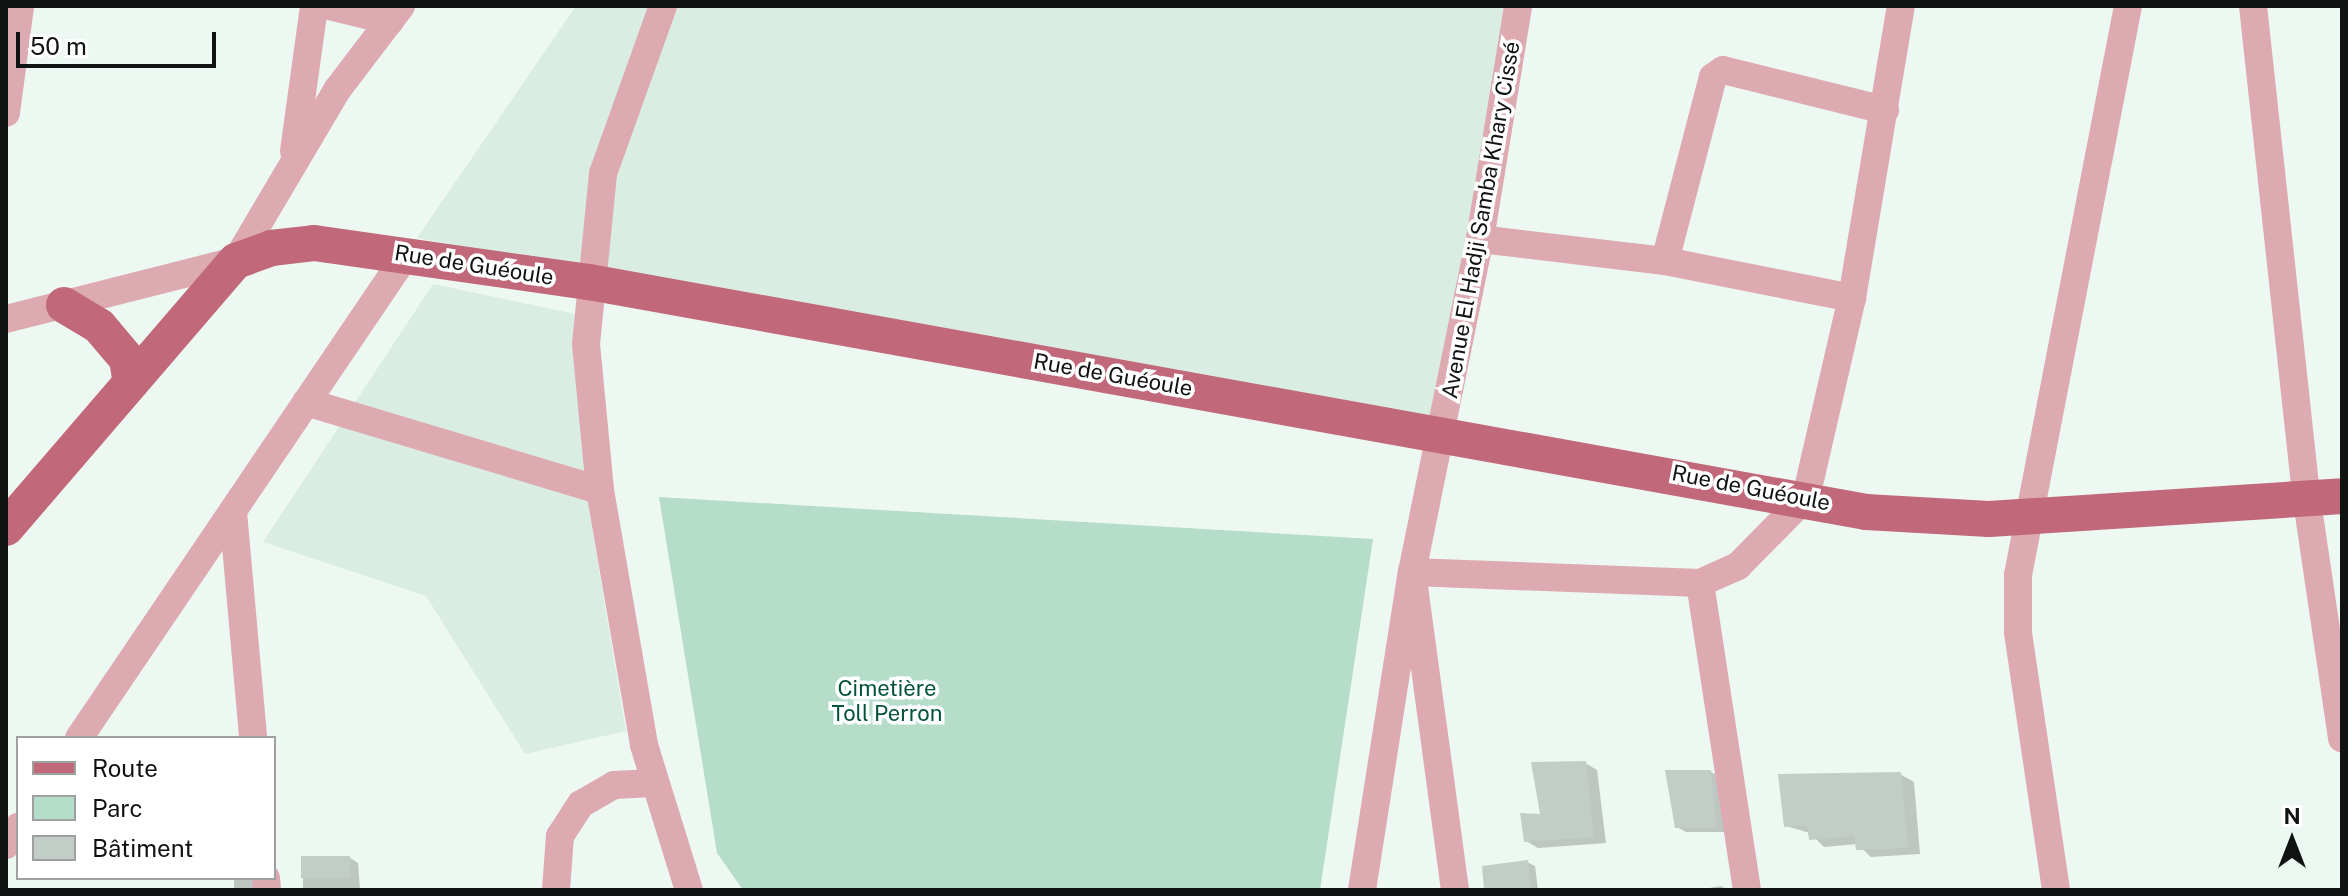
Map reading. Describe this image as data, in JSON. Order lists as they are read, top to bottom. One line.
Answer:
{"streets":{"main road":["Rue de Guéoule"],"street":["Avenue El Hadji Samba Khary Cissé"]},"crossings":[["Avenue El Hadji Samba Khary Cissé","Rue de Guéoule"]],"parks":["Cimetière Toll Perron"],"legend":["Route","Parc","Bâtiment"],"scale_bar":"50 m","north":"top"}
